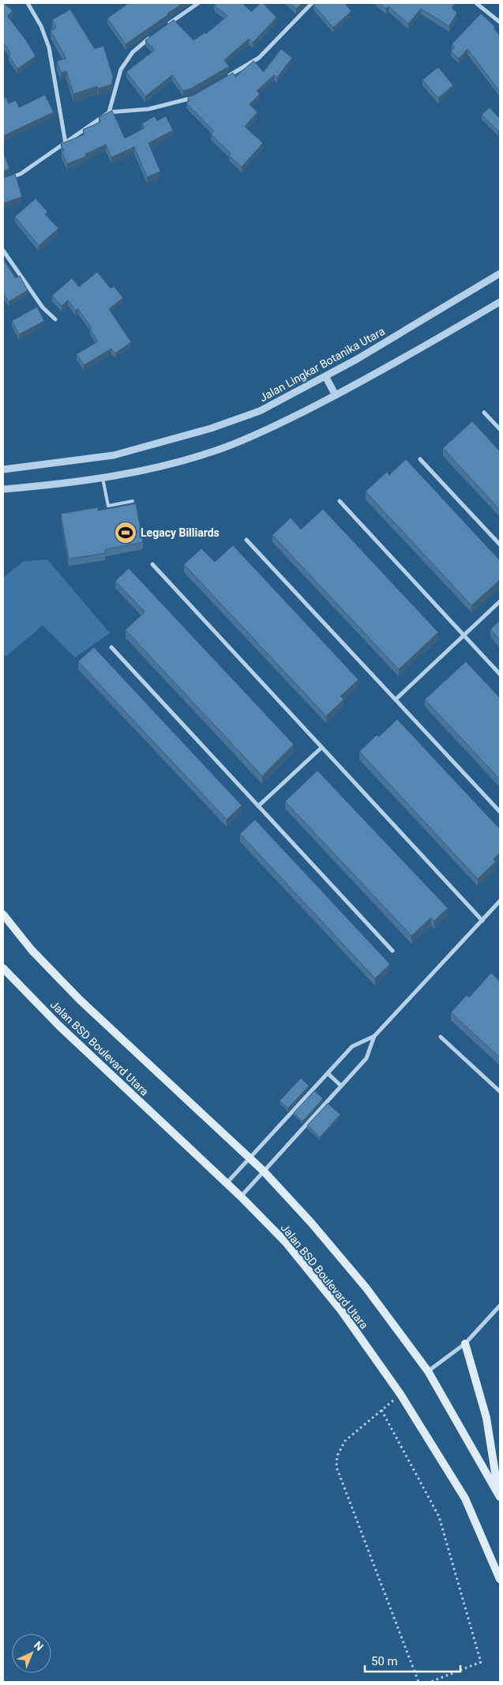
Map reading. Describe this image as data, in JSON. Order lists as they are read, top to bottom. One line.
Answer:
{"streets":{"main road":["Jalan BSD Boulevard Utara"],"street":["Jalan Lingkar Botanika Utara"]},"places":{"sports":["Legacy Billiards"]},"scale_bar":"50 m","north":"top right"}
